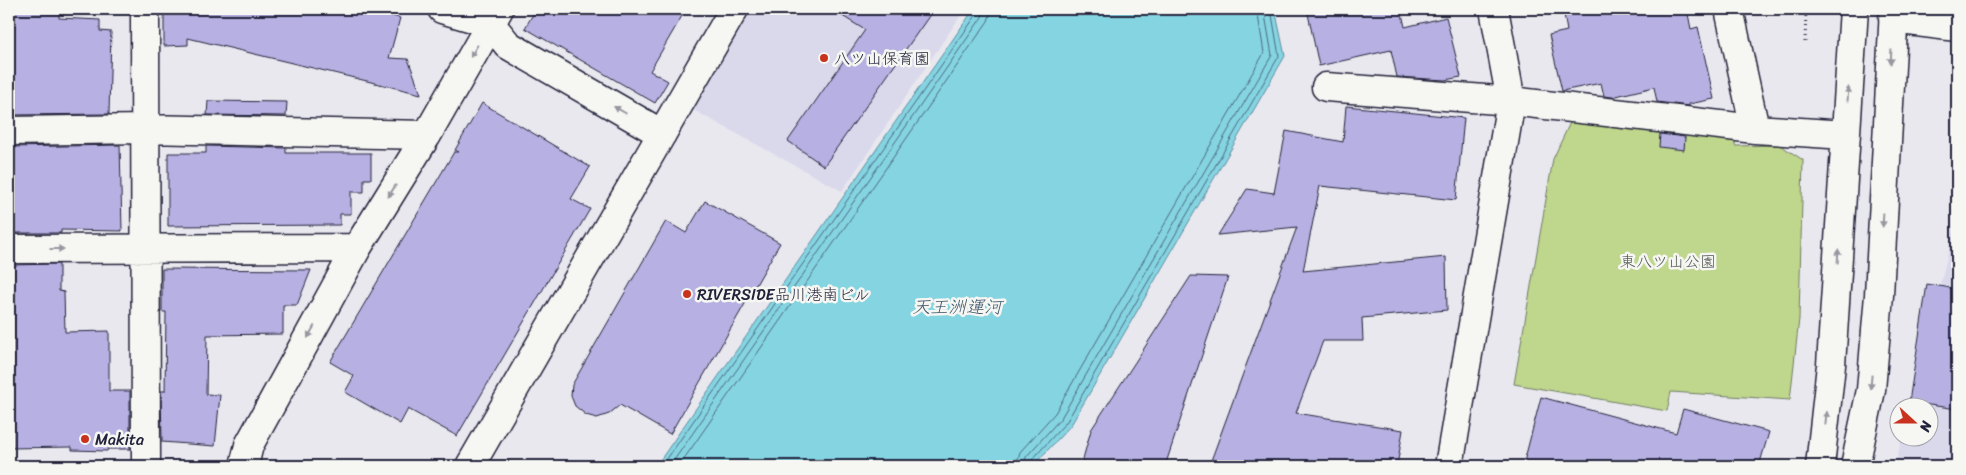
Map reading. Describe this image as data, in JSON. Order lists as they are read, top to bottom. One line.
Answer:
{"water":["天王洲運河"],"parks":["東八ツ山公園"],"places":["八ツ山保育園","RIVERSIDE品川港南ビル","Makita"],"north":"right"}
